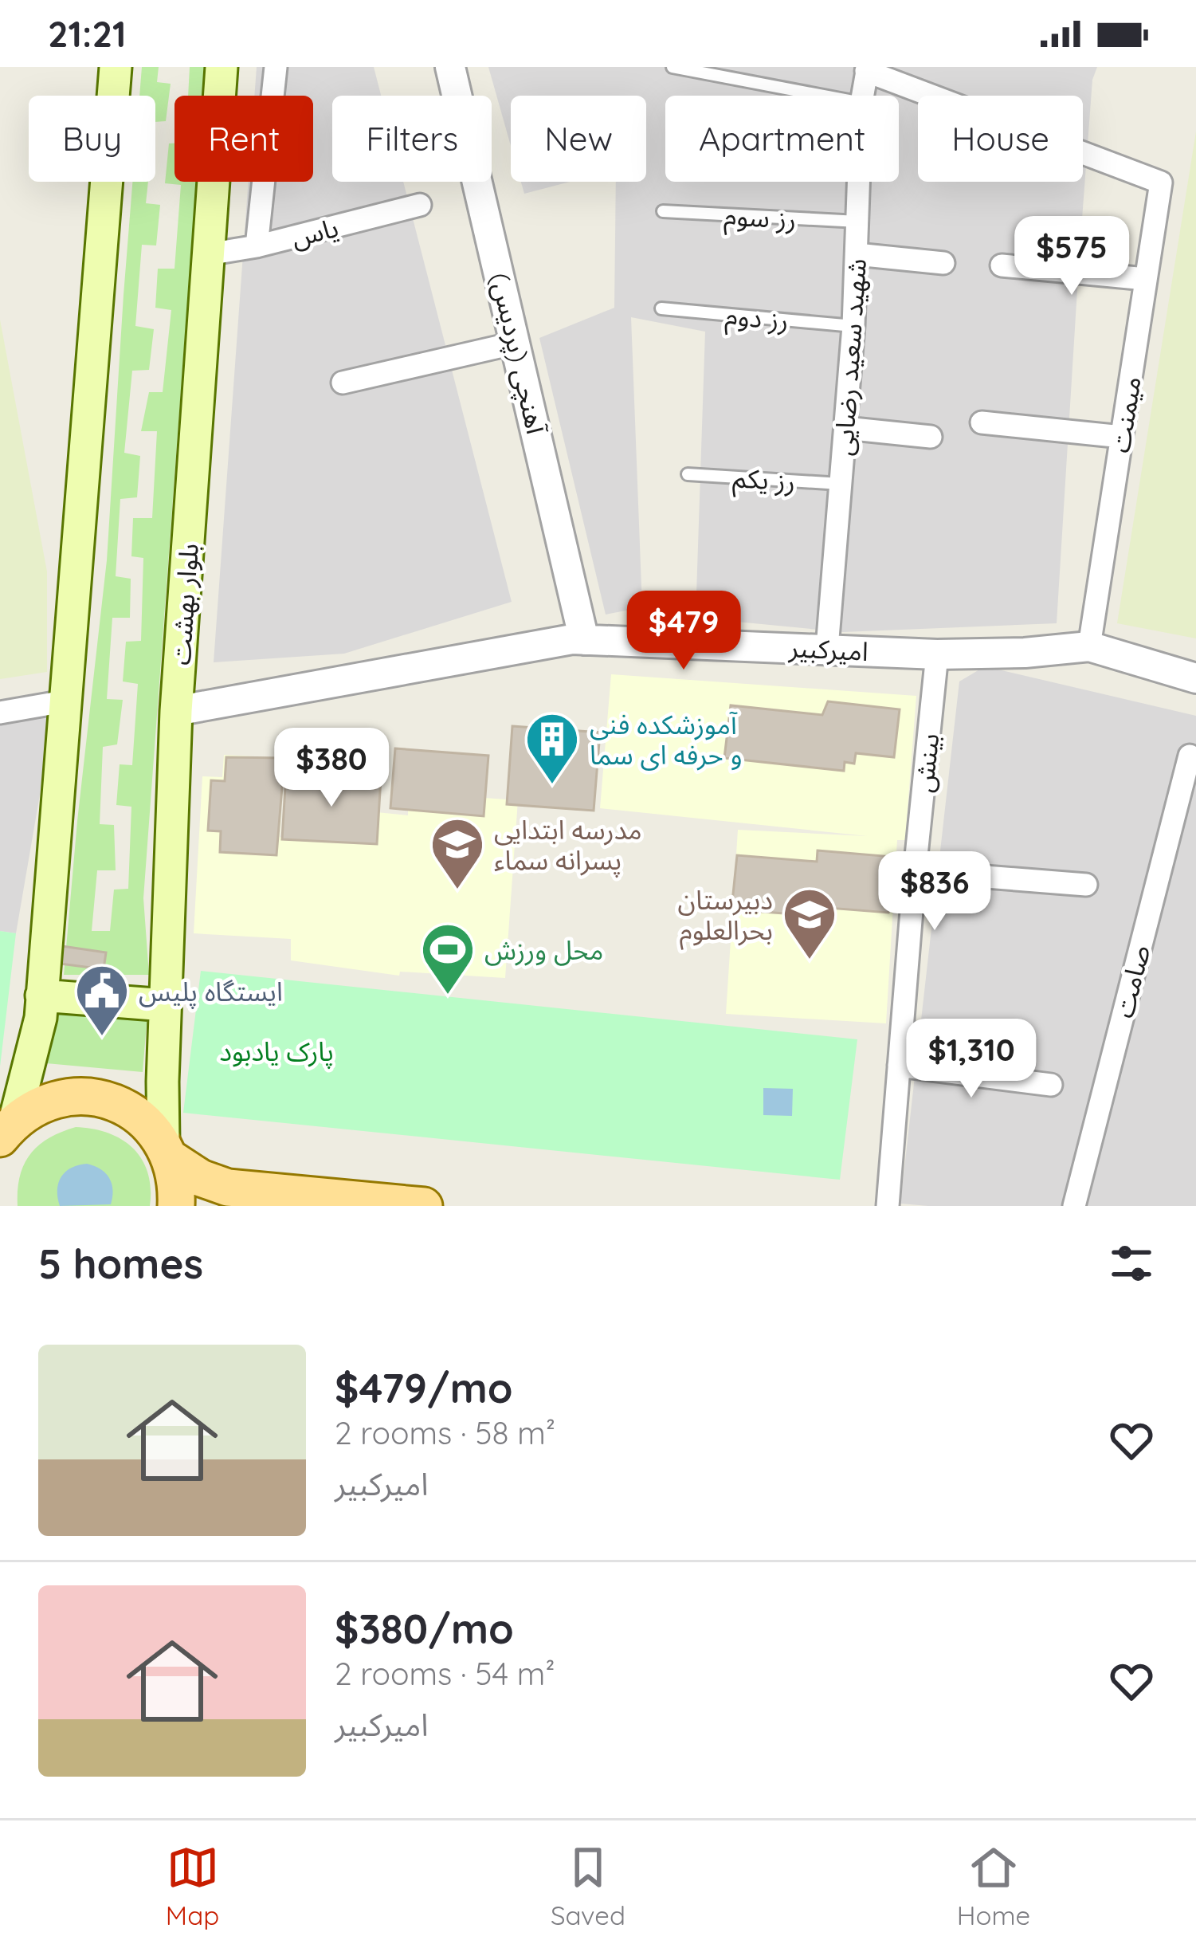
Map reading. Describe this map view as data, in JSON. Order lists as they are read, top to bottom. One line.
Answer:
{"streets":{"main road":["بلوار بهشت"],"street":["یاس","آهنچی (پردیس)","شهید سعید رضایی","میمنت","امیرکبیر","بینش","صامت"],"lane":["رز سوم","رز دوم","رز یکم"]},"crossings":[["رز سوم","شهید سعید رضایی"],["یاس","بلوار بهشت"],["رز دوم","شهید سعید رضایی"],["آهنچی (پردیس)","امیرکبیر"],["شهید سعید رضایی","میمنت"],["شهید سعید رضایی","رز یکم"],["شهید سعید رضایی","امیرکبیر"],["میمنت","امیرکبیر"],["بلوار بهشت","امیرکبیر"],["امیرکبیر","بینش"]],"parks":["پارک یادبود"],"places":{"building":["آموزشکده فنی و حرفه ای سما"],"school or university":["مدرسه ابتدایی پسرانه سماء","دبیرستان بحرالعلوم"],"sports":["محل ورزش"],"public building":["ایستگاه پلیس"]},"page":{"status":"21:21","chip":["Buy","Rent","Filters","New","Apartment","House"],"price":["$575","$479","$380","$836","$1,310"],"heading":"5 homes","list":[{"name":"$479/mo","note":"2 rooms · 58 m² · امیرکبیر"},{"name":"$380/mo","note":"2 rooms · 54 m² · امیرکبیر"}],"tabs":["Map","Saved","Home"]}}
